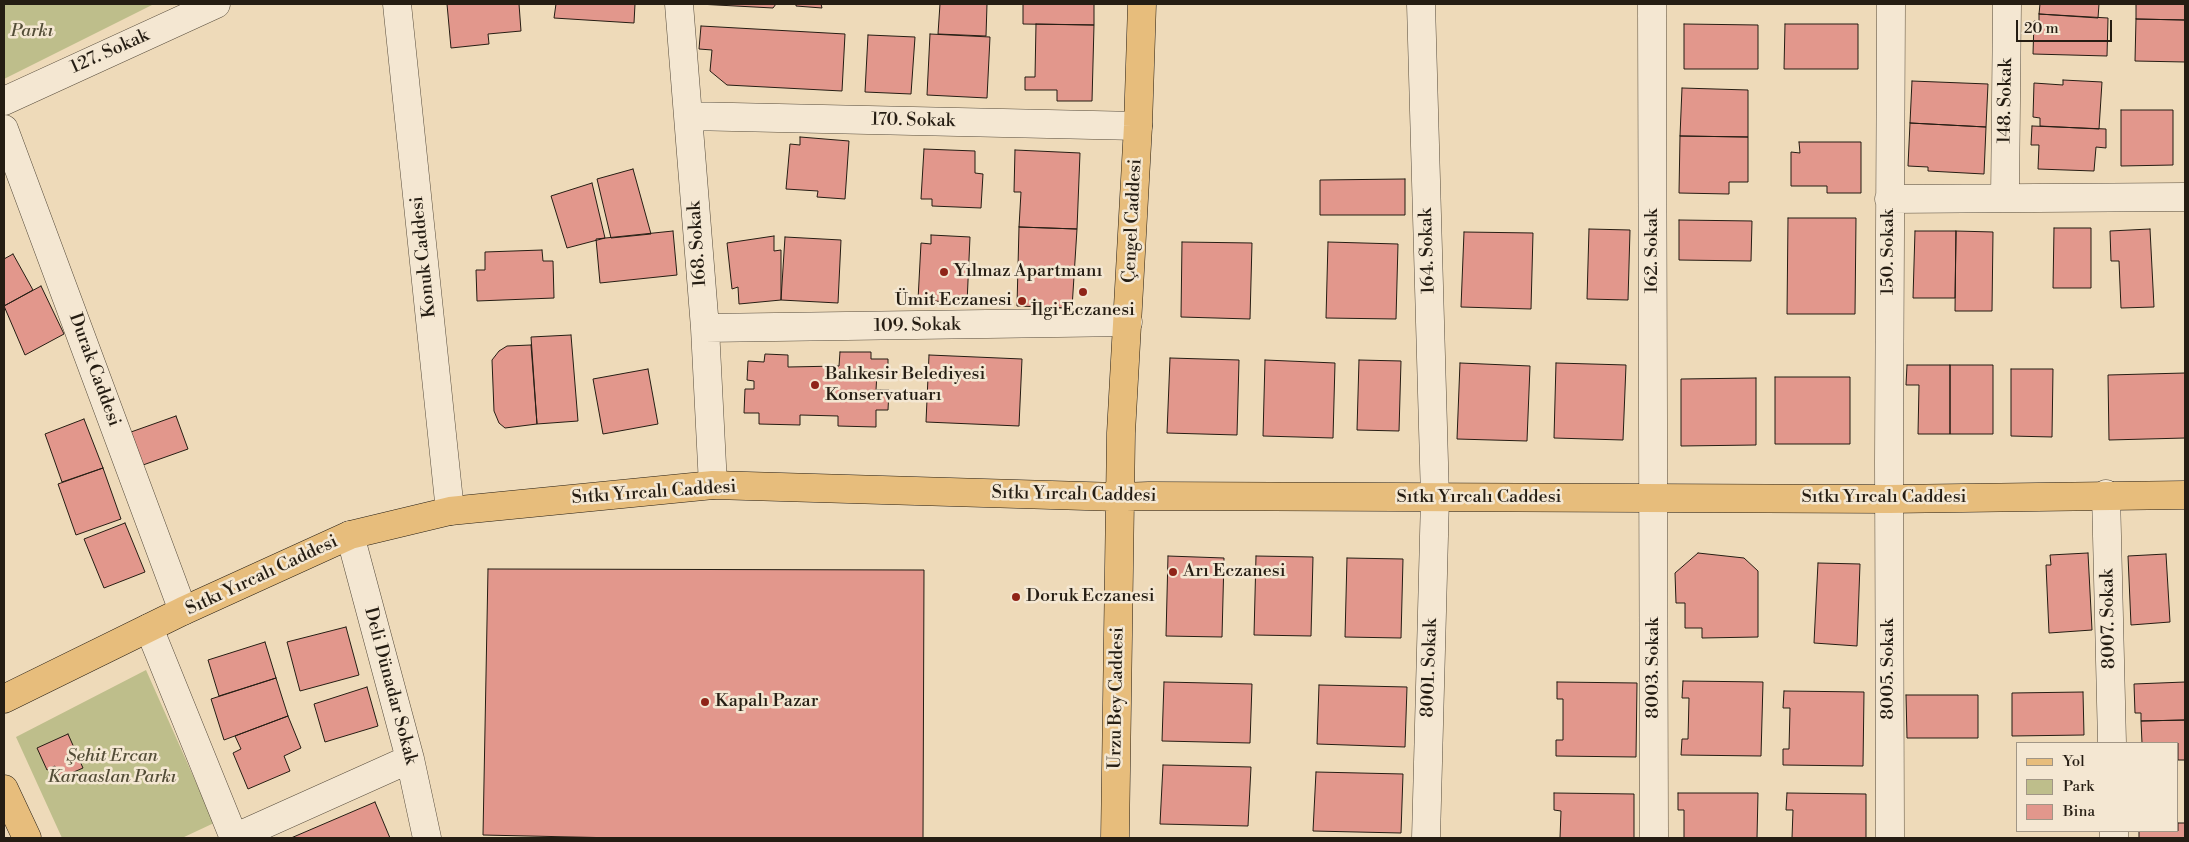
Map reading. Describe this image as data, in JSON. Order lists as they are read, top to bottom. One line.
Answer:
{"streets":{"main road":["Çengel Caddesi","Sıtkı Yırcalı Caddesi","Urzu Bey Caddesi"],"street":["127. Sokak","148. Sokak","170. Sokak","168. Sokak","164. Sokak","162. Sokak","150. Sokak","Konuk Caddesi","109. Sokak","Durak Caddesi","8007. Sokak","8001. Sokak","8003. Sokak","8005. Sokak","Deli Dünadar Sokak"]},"crossings":[["170. Sokak","Çengel Caddesi"],["170. Sokak","168. Sokak"],["Çengel Caddesi","109. Sokak"],["Çengel Caddesi","Sıtkı Yırcalı Caddesi"],["Çengel Caddesi","Urzu Bey Caddesi"],["168. Sokak","109. Sokak"],["168. Sokak","Sıtkı Yırcalı Caddesi"],["164. Sokak","Sıtkı Yırcalı Caddesi"],["164. Sokak","8001. Sokak"],["162. Sokak","Sıtkı Yırcalı Caddesi"],["162. Sokak","8003. Sokak"],["150. Sokak","Sıtkı Yırcalı Caddesi"],["150. Sokak","8005. Sokak"],["Konuk Caddesi","Sıtkı Yırcalı Caddesi"],["Durak Caddesi","Sıtkı Yırcalı Caddesi"],["Sıtkı Yırcalı Caddesi","8007. Sokak"],["Sıtkı Yırcalı Caddesi","8001. Sokak"],["Sıtkı Yırcalı Caddesi","8003. Sokak"],["Sıtkı Yırcalı Caddesi","8005. Sokak"],["Sıtkı Yırcalı Caddesi","Deli Dünadar Sokak"],["Sıtkı Yırcalı Caddesi","Urzu Bey Caddesi"]],"parks":["Parkı","Şehit Ercan Karaaslan Parkı"],"places":["Yılmaz Apartmanı","İlgi Eczanesi","Ümit Eczanesi","Balıkesir Belediyesi Konservatuarı","Arı Eczanesi","Doruk Eczanesi","Kapalı Pazar"],"legend":["Yol","Park","Bina"],"scale_bar":"20 m"}
